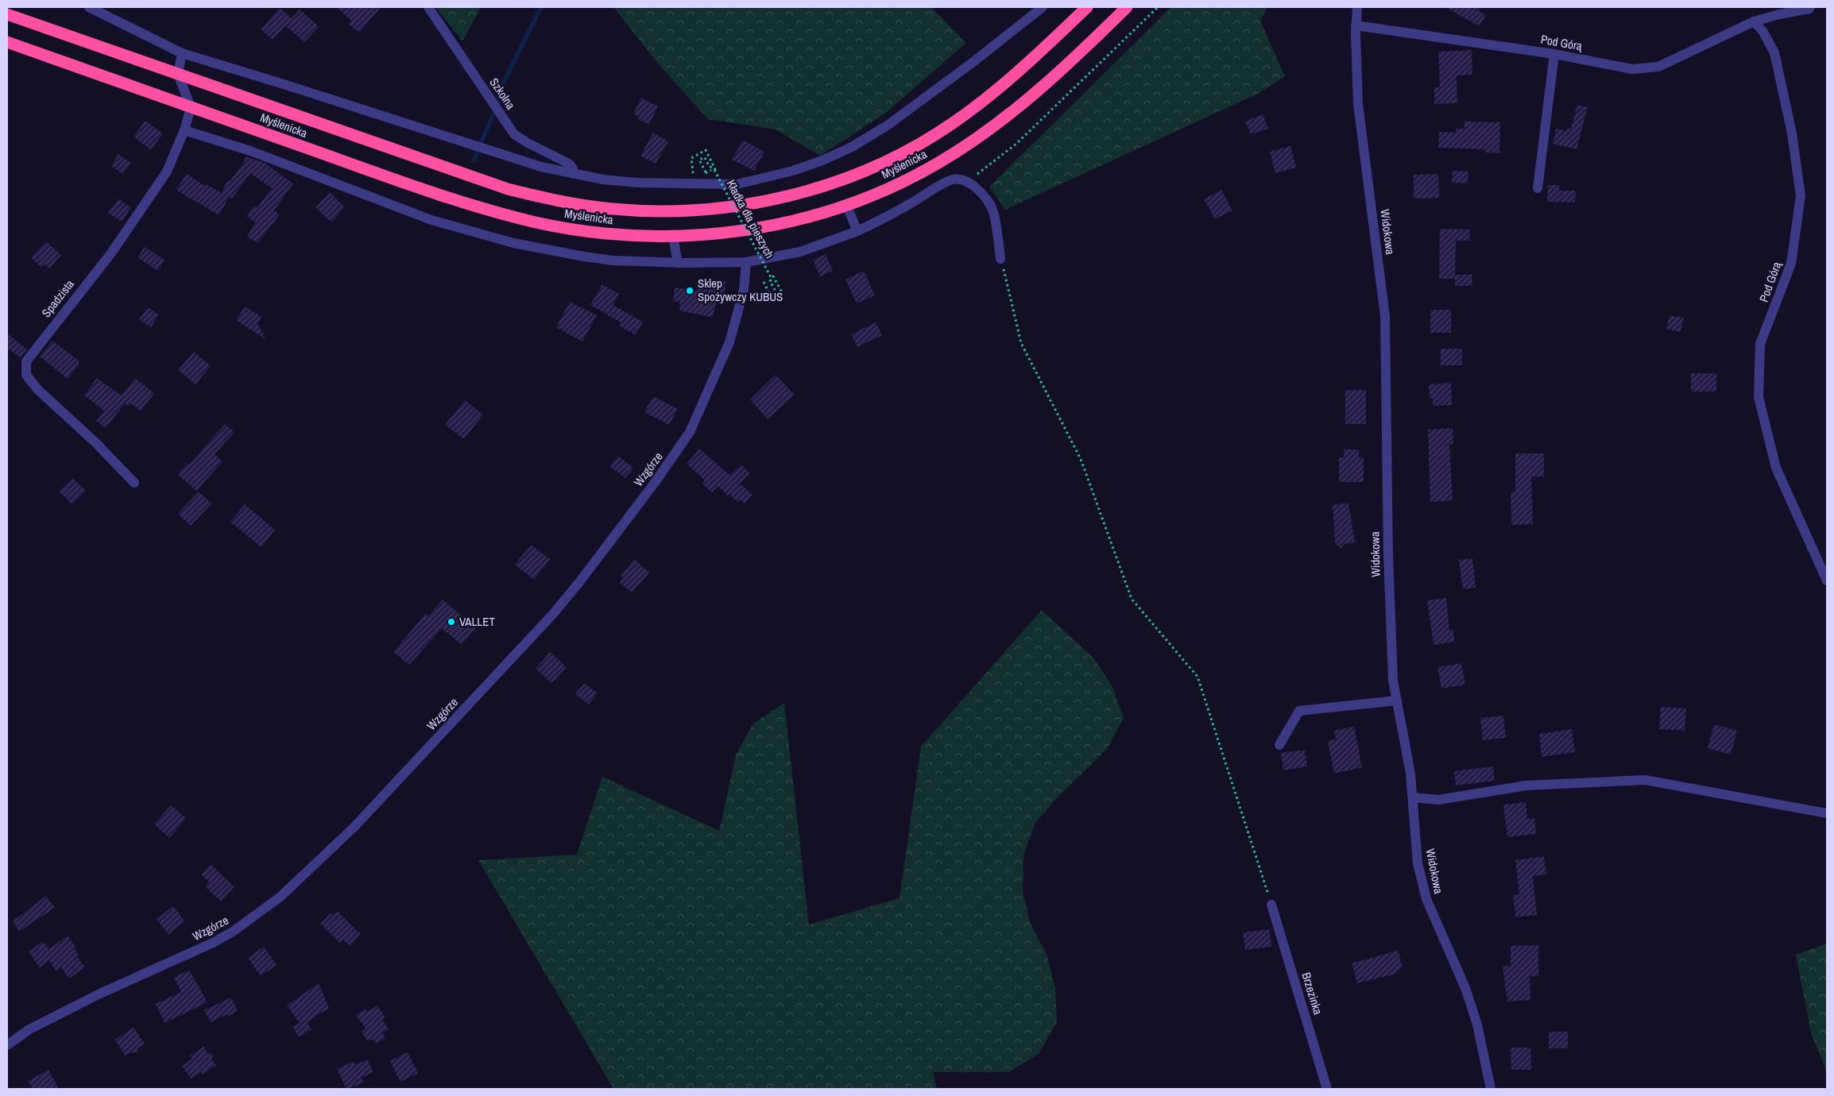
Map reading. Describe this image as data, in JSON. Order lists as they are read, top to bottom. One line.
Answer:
{"streets":{"highway":["Myślenicka"],"street":["Pod Górą","Szkolna","Widokowa","Spadzista","Wzgórze","Brzezinka"],"path":["Kładka dla pieszych"]},"crossings":[["Pod Górą","Widokowa"],["Myślenicka","Spadzista"]],"places":["Sklep Spożywczy KUBUS","VALLET"]}
